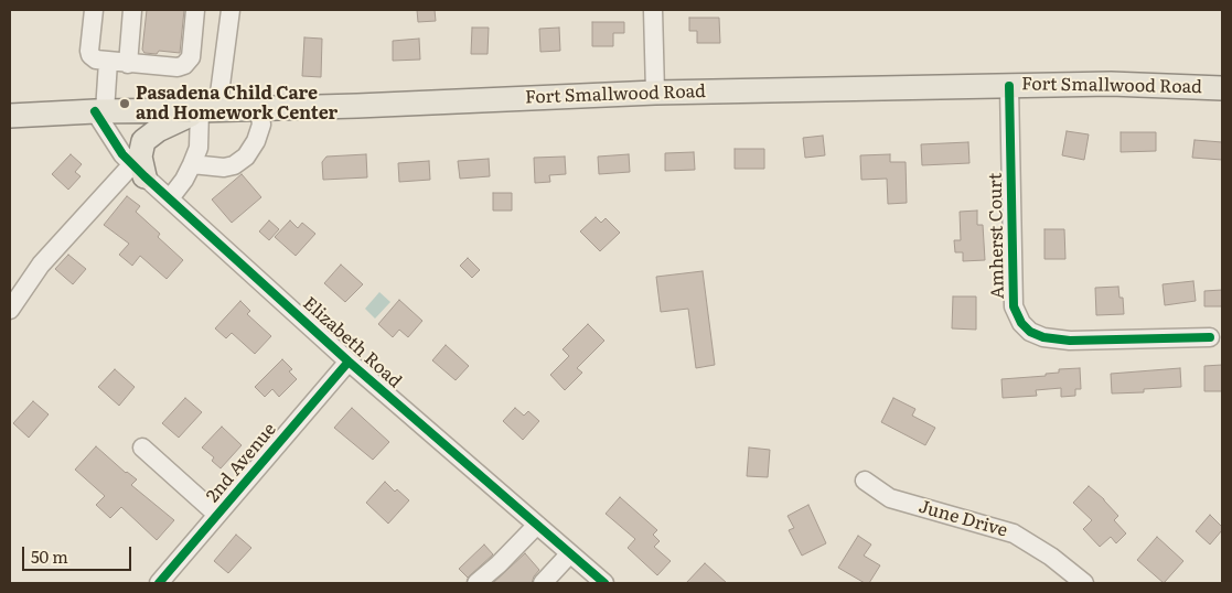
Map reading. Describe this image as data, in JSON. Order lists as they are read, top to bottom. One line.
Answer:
{"streets":{"main road":["Fort Smallwood Road"],"street":["Amherst Court","Elizabeth Road","2nd Avenue","June Drive"]},"crossings":[["Fort Smallwood Road","Amherst Court"],["Fort Smallwood Road","Elizabeth Road"],["Elizabeth Road","2nd Avenue"]],"places":["Pasadena Child Care and Homework Center"],"scale_bar":"50 m"}
